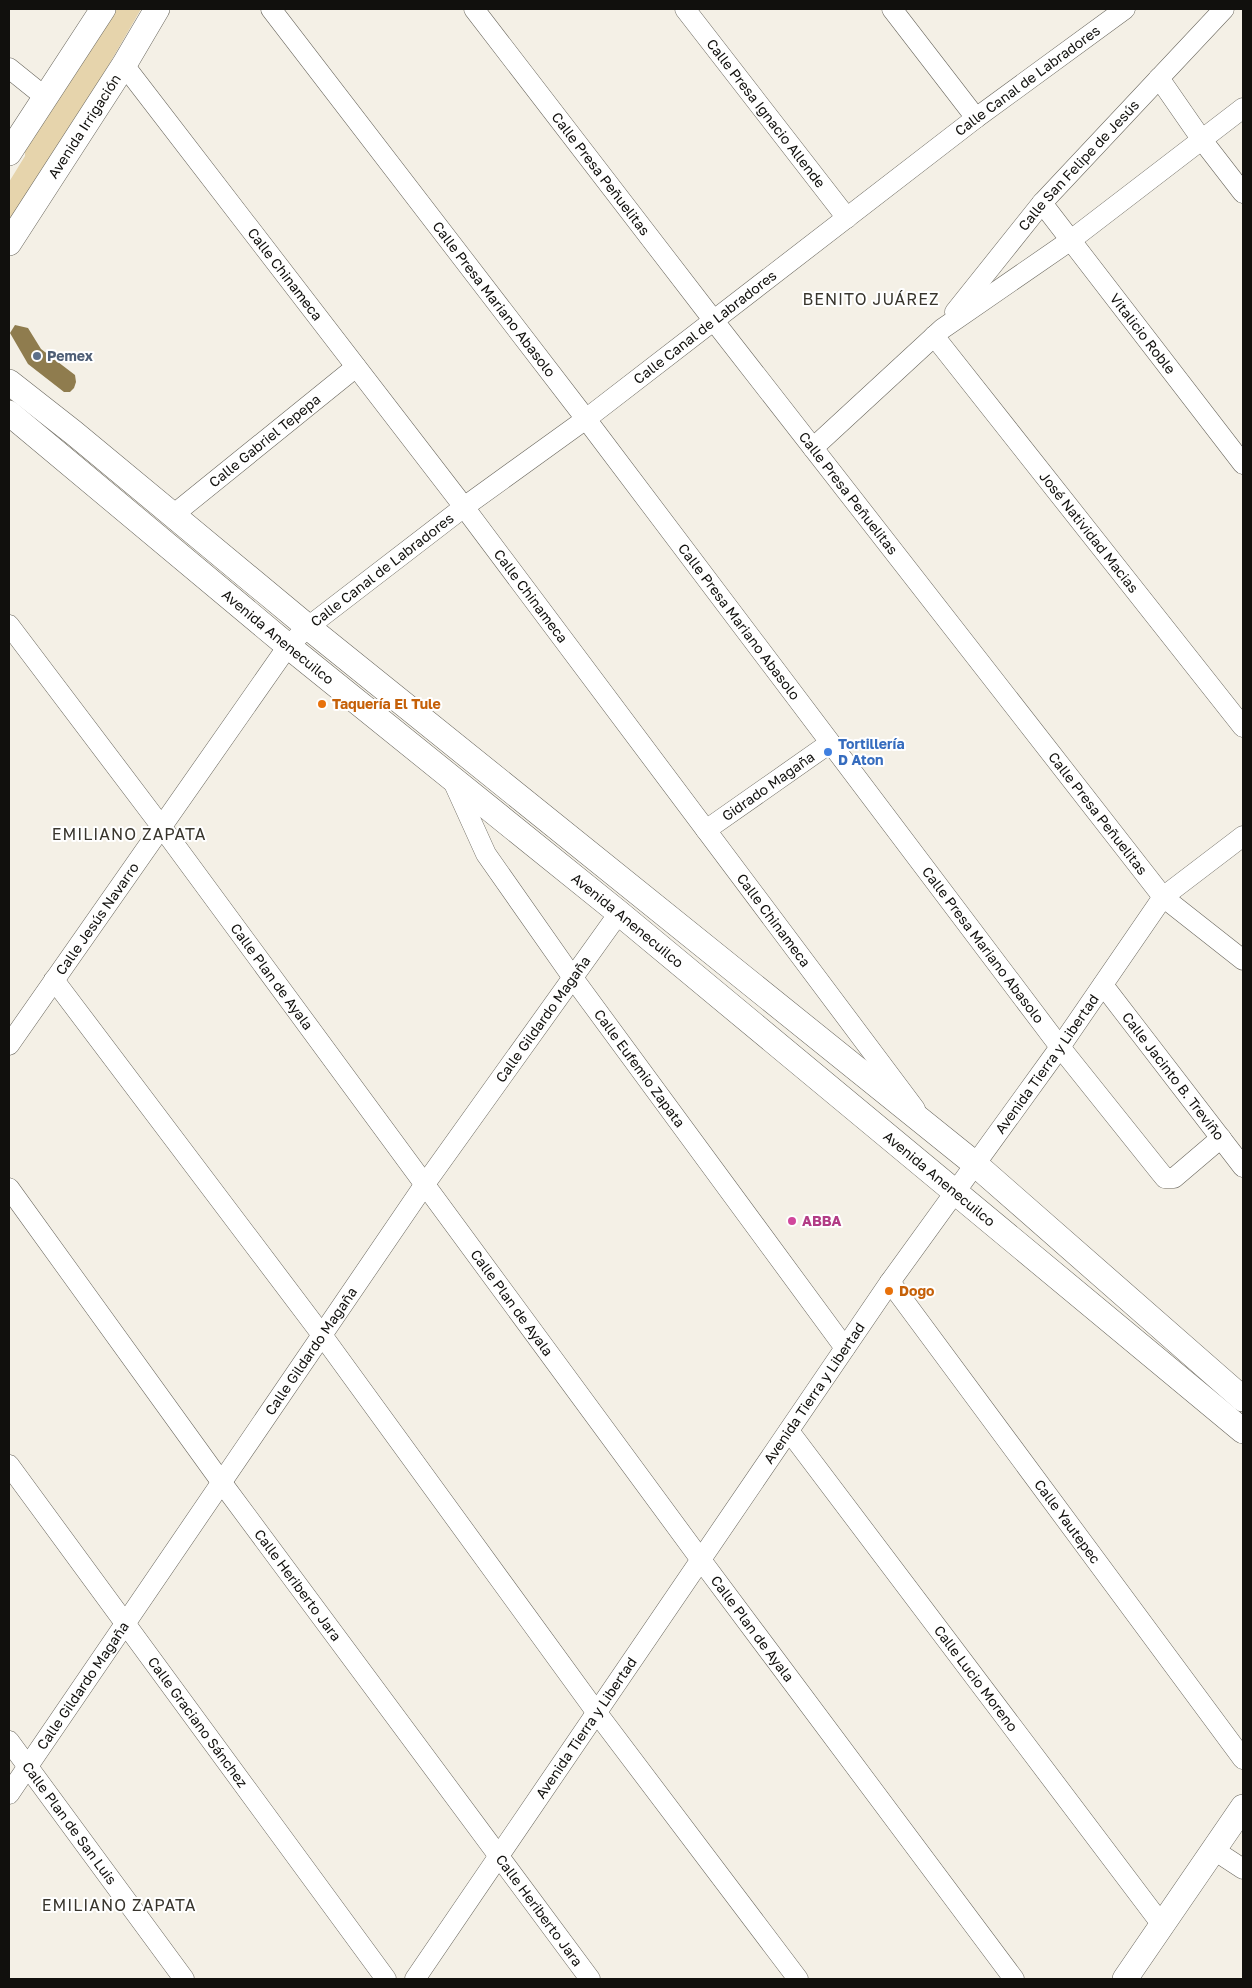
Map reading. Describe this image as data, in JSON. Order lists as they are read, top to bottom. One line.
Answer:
{"streets":{"main road":["Avenida Irrigación","Avenida Anenecuilco"],"street":["Calle Canal de Labradores","Calle Presa Ignacio Allende","Calle San Felipe de Jesús","Calle Presa Peñuelitas","Calle Chinameca","Calle Presa Mariano Abasolo","Vitalicio Roble","Calle Gabriel Tepepa","José Natividad Macias","Gidrado Magaña","Calle Jesús Navarro","Calle Plan de Ayala","Calle Gildardo Magaña","Avenida Tierra y Libertad","Calle Eufemio Zapata","Calle Jacinto B. Treviño","Calle Yautepec","Calle Heriberto Jara","Calle Lucio Moreno","Calle Graciano Sánchez","Calle Plan de San Luis"]},"crossings":[["Calle Canal de Labradores","Calle Presa Ignacio Allende"],["Calle Canal de Labradores","Calle Presa Peñuelitas"],["Calle Canal de Labradores","Calle Chinameca"],["Calle Canal de Labradores","Calle Presa Mariano Abasolo"],["Calle Canal de Labradores","Avenida Anenecuilco"],["Calle Canal de Labradores","Calle Jesús Navarro"],["Avenida Irrigación","Calle Chinameca"],["Calle San Felipe de Jesús","Calle Presa Peñuelitas"],["Calle San Felipe de Jesús","Vitalicio Roble"],["Calle San Felipe de Jesús","José Natividad Macias"],["Calle Presa Peñuelitas","Avenida Tierra y Libertad"],["Calle Chinameca","Calle Gabriel Tepepa"],["Calle Chinameca","Avenida Anenecuilco"],["Calle Chinameca","Gidrado Magaña"],["Calle Presa Mariano Abasolo","Gidrado Magaña"],["Calle Presa Mariano Abasolo","Avenida Tierra y Libertad"],["Calle Presa Mariano Abasolo","Calle Jacinto B. Treviño"],["Calle Gabriel Tepepa","Avenida Anenecuilco"],["Avenida Anenecuilco","Calle Jesús Navarro"],["Avenida Anenecuilco","Calle Gildardo Magaña"],["Avenida Anenecuilco","Avenida Tierra y Libertad"],["Avenida Anenecuilco","Calle Eufemio Zapata"],["Calle Jesús Navarro","Calle Plan de Ayala"],["Calle Plan de Ayala","Calle Gildardo Magaña"],["Calle Plan de Ayala","Avenida Tierra y Libertad"],["Calle Gildardo Magaña","Calle Eufemio Zapata"],["Calle Gildardo Magaña","Calle Heriberto Jara"],["Calle Gildardo Magaña","Calle Graciano Sánchez"],["Calle Gildardo Magaña","Calle Plan de San Luis"],["Avenida Tierra y Libertad","Calle Eufemio Zapata"],["Avenida Tierra y Libertad","Calle Jacinto B. Treviño"],["Avenida Tierra y Libertad","Calle Yautepec"],["Avenida Tierra y Libertad","Calle Heriberto Jara"],["Avenida Tierra y Libertad","Calle Lucio Moreno"]],"districts":["BENITO JUÁREZ","EMILIANO ZAPATA","EMILIANO ZAPATA"],"places":["Pemex","Taquería El Tule","Tortillería D Aton","ABBA","Dogo"]}
